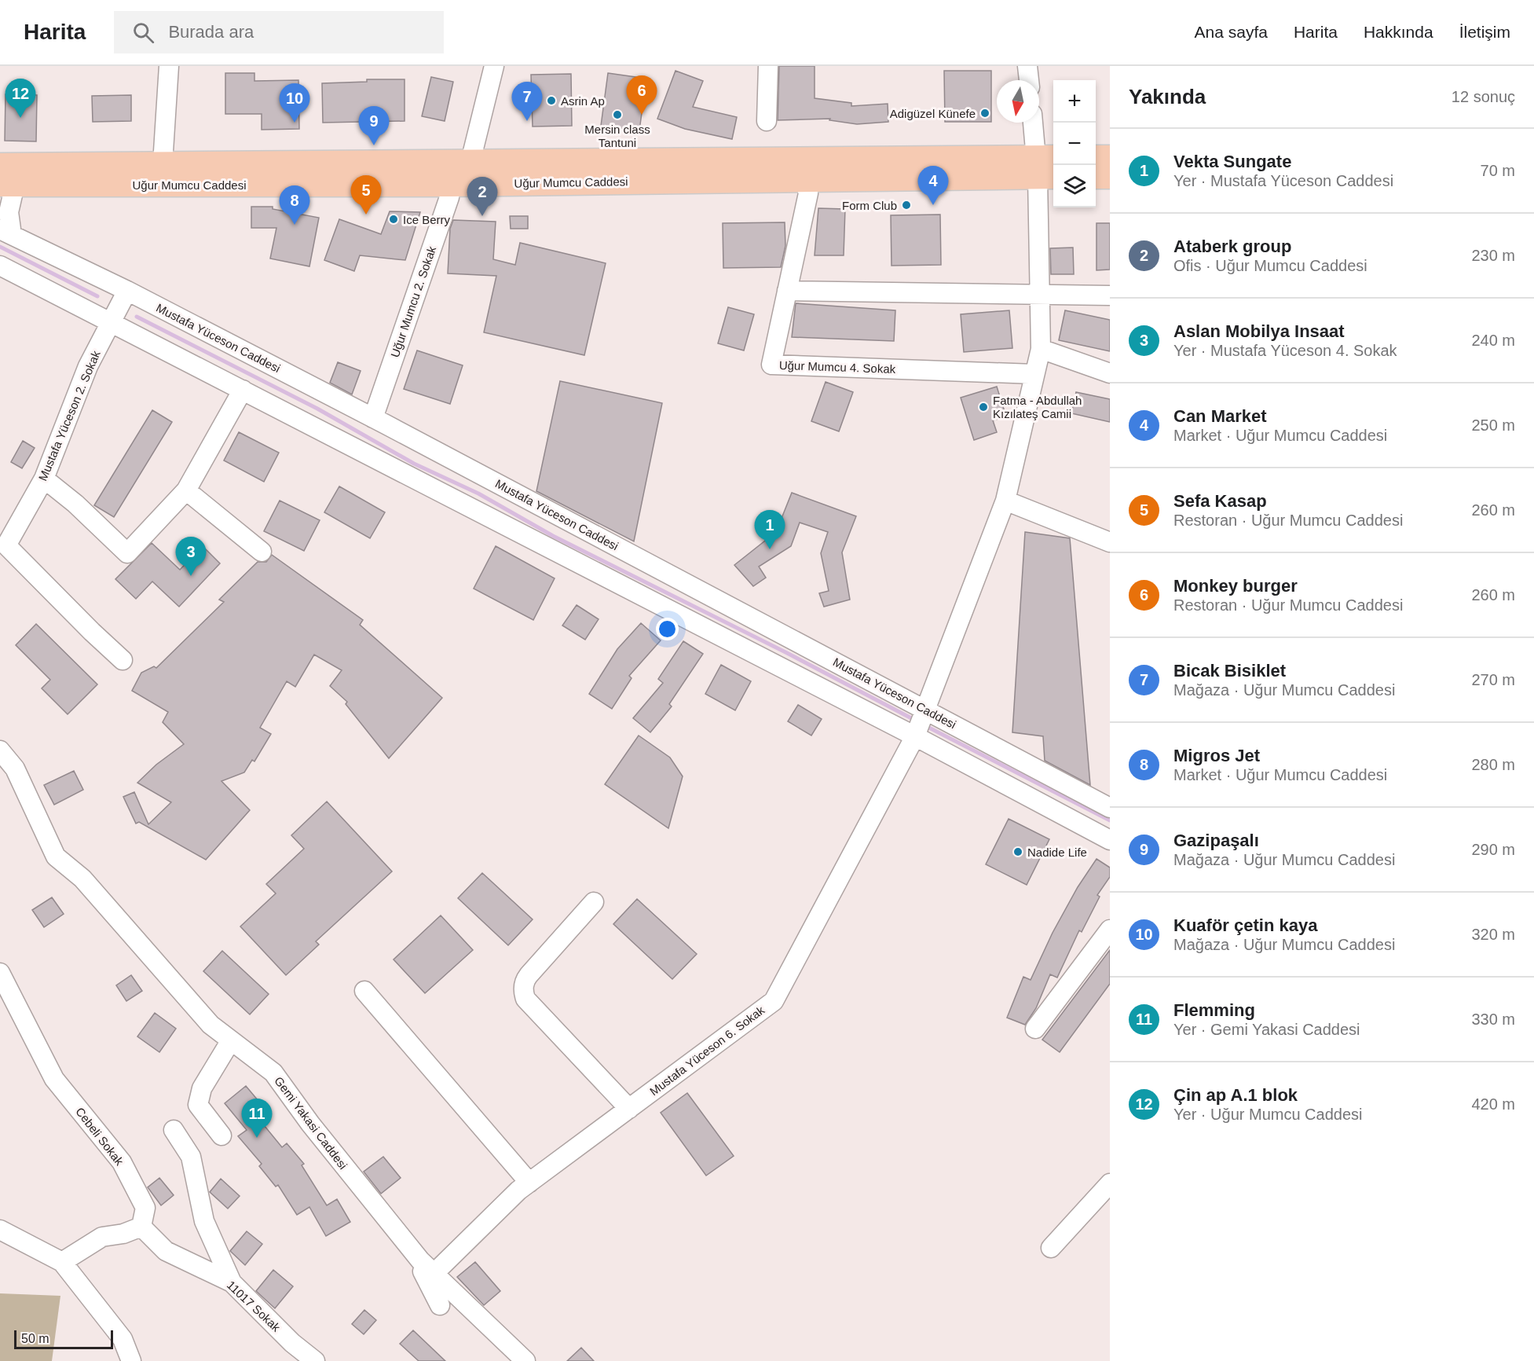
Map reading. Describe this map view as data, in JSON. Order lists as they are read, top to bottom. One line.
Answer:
{"streets":{"main road":["Uğur Mumcu Caddesi"],"street":["Uğur Mumcu 2. Sokak","Mustafa Yüceson Caddesi","Uğur Mumcu 4. Sokak","Mustafa Yüceson 2. Sokak","Mustafa Yüceson 6. Sokak","Gemi Yakasi Caddesi","Cebeli Sokak","11017 Sokak"]},"crossings":[["Uğur Mumcu Caddesi","Uğur Mumcu 2. Sokak"],["Uğur Mumcu Caddesi","Uğur Mumcu 4. Sokak"],["Uğur Mumcu Caddesi","Mustafa Yüceson 6. Sokak"],["Uğur Mumcu 2. Sokak","Mustafa Yüceson Caddesi"],["Mustafa Yüceson Caddesi","Mustafa Yüceson 2. Sokak"],["Mustafa Yüceson Caddesi","Mustafa Yüceson 6. Sokak"],["Uğur Mumcu 4. Sokak","Mustafa Yüceson 6. Sokak"],["Mustafa Yüceson 6. Sokak","Gemi Yakasi Caddesi"],["Cebeli Sokak","11017 Sokak"]],"places":["Asrin Ap","Adigüzel Künefe","Mersin class Tantuni","Form Club","Ice Berry","Fatma - Abdullah Kızılateş Camii","Nadide Life"],"scale_bar":"50 m","north":"bottom","page":{"header":"Harita","search":"Burada ara","nav":["Ana sayfa","Harita","Hakkında","İletişim"],"heading":["Yakında","12 sonuç"],"pins":["6","12","7","10","9","4","5","2","8","1","3","11"],"map_buttons":["+","−"],"list":[{"mark":"1","name":"Vekta Sungate","note":"Yer · Mustafa Yüceson Caddesi","value":"70 m"},{"mark":"2","name":"Ataberk group","note":"Ofis · Uğur Mumcu Caddesi","value":"230 m"},{"mark":"3","name":"Aslan Mobilya Insaat","note":"Yer · Mustafa Yüceson 4. Sokak","value":"240 m"},{"mark":"4","name":"Can Market","note":"Market · Uğur Mumcu Caddesi","value":"250 m"},{"mark":"5","name":"Sefa Kasap","note":"Restoran · Uğur Mumcu Caddesi","value":"260 m"},{"mark":"6","name":"Monkey burger","note":"Restoran · Uğur Mumcu Caddesi","value":"260 m"},{"mark":"7","name":"Bicak Bisiklet","note":"Mağaza · Uğur Mumcu Caddesi","value":"270 m"},{"mark":"8","name":"Migros Jet","note":"Market · Uğur Mumcu Caddesi","value":"280 m"},{"mark":"9","name":"Gazipaşalı","note":"Mağaza · Uğur Mumcu Caddesi","value":"290 m"},{"mark":"10","name":"Kuaför çetin kaya","note":"Mağaza · Uğur Mumcu Caddesi","value":"320 m"},{"mark":"11","name":"Flemming","note":"Yer · Gemi Yakasi Caddesi","value":"330 m"},{"mark":"12","name":"Çin ap A.1 blok","note":"Yer · Uğur Mumcu Caddesi","value":"420 m"}],"scale":"50 m"}}
